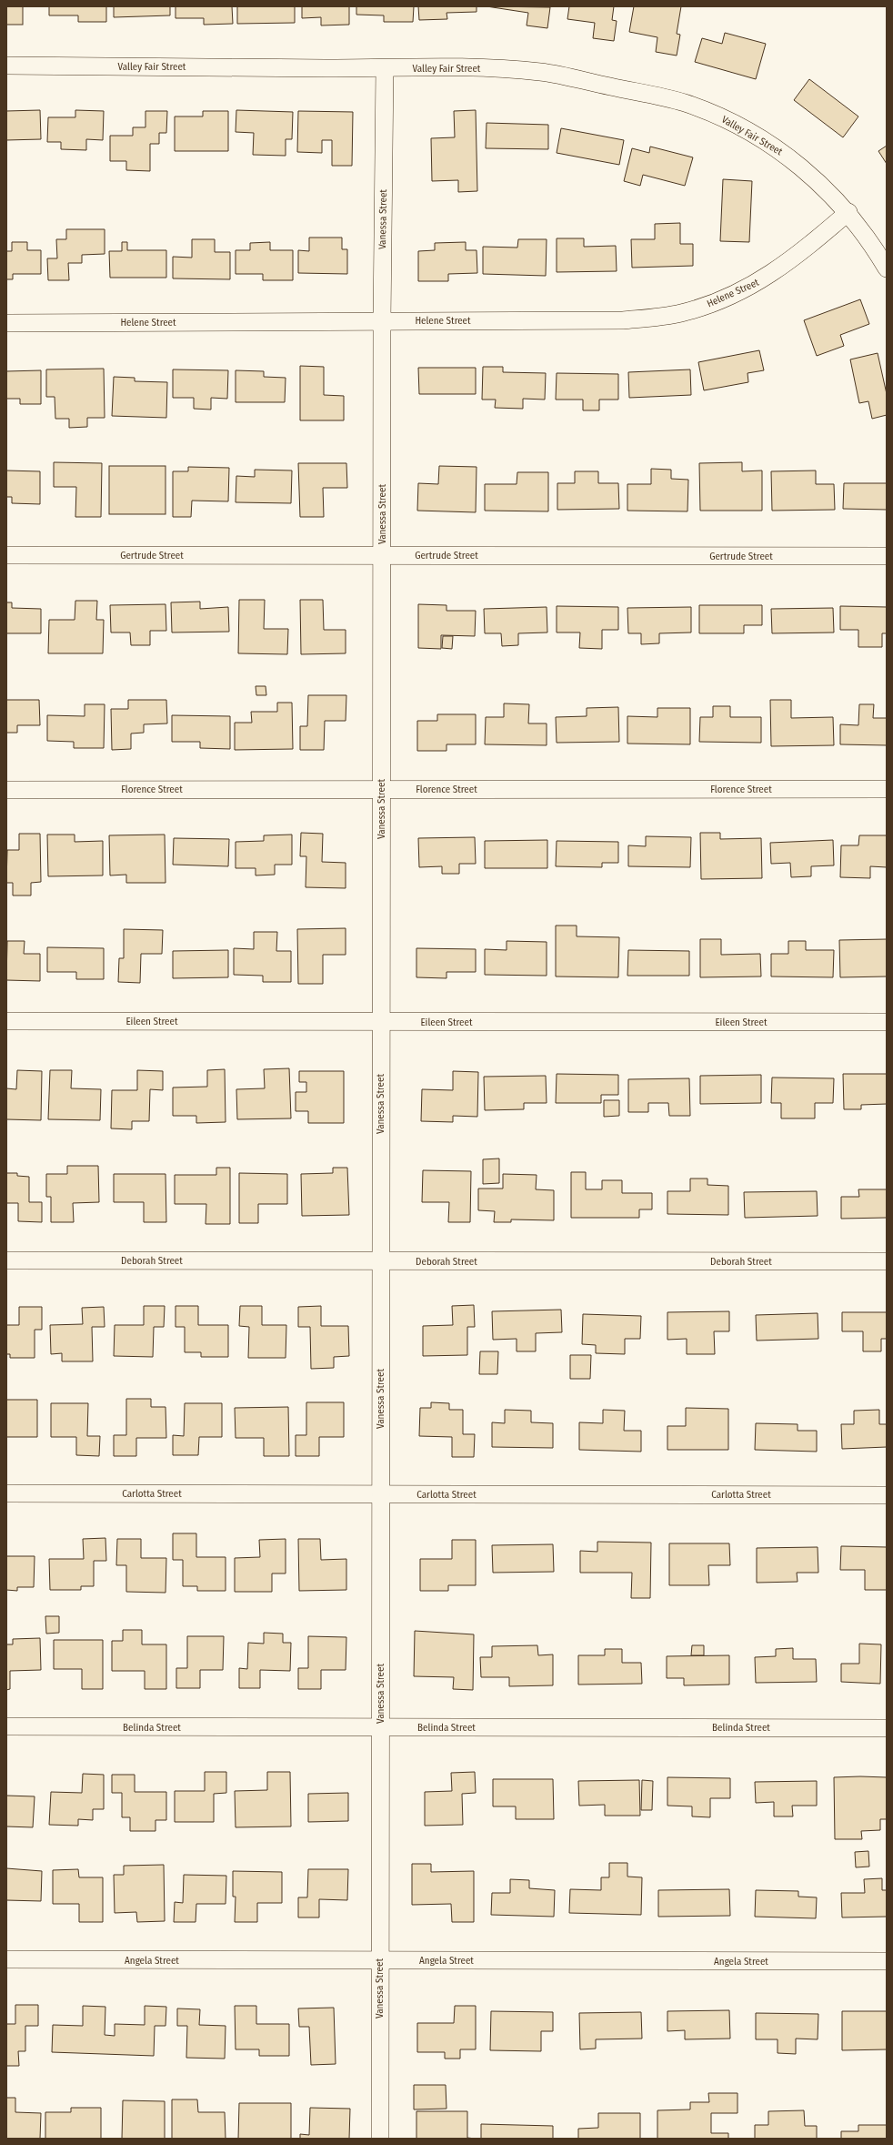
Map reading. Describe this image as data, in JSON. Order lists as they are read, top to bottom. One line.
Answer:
{"streets":{"street":["Valley Fair Street","Vanessa Street","Helene Street","Gertrude Street","Florence Street","Eileen Street","Deborah Street","Carlotta Street","Belinda Street","Angela Street"]},"crossings":[["Valley Fair Street","Vanessa Street"],["Valley Fair Street","Helene Street"],["Vanessa Street","Helene Street"],["Vanessa Street","Gertrude Street"],["Vanessa Street","Florence Street"],["Vanessa Street","Eileen Street"],["Vanessa Street","Deborah Street"],["Vanessa Street","Carlotta Street"],["Vanessa Street","Belinda Street"],["Vanessa Street","Angela Street"]]}
